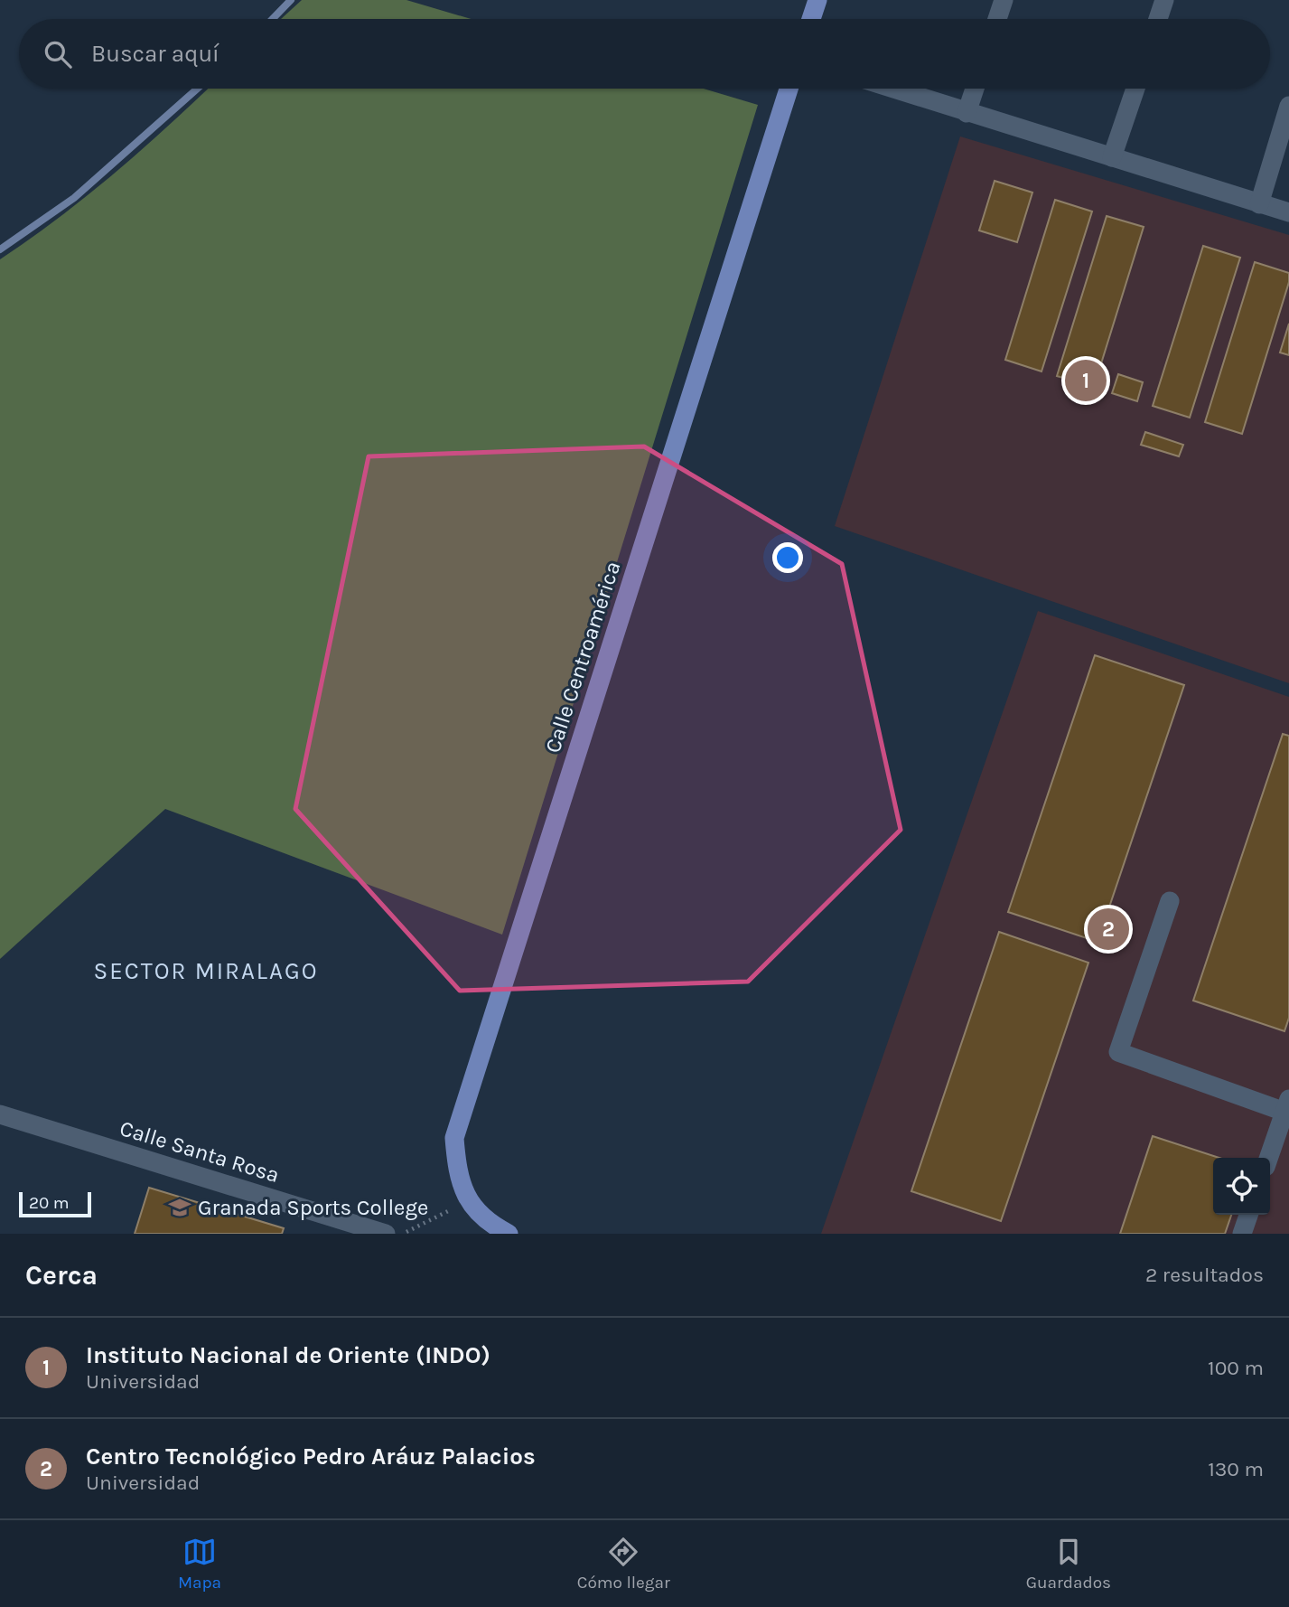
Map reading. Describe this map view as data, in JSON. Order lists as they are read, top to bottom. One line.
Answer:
{"streets":{"main road":["Calle Centroamérica"],"street":["Calle Santa Rosa"]},"districts":["SECTOR MIRALAGO"],"places":{"school or university":["Granada Sports College"]},"scale_bar":"20 m","page":{"search":"Buscar aquí","pins":["1","2"],"scale":"20 m","heading":["Cerca","2 resultados"],"list":[{"mark":"1","name":"Instituto Nacional de Oriente (INDO)","note":"Universidad","value":"100 m"},{"mark":"2","name":"Centro Tecnológico Pedro Aráuz Palacios","note":"Universidad","value":"130 m"}],"nav":["Mapa","Cómo llegar","Guardados"]}}
